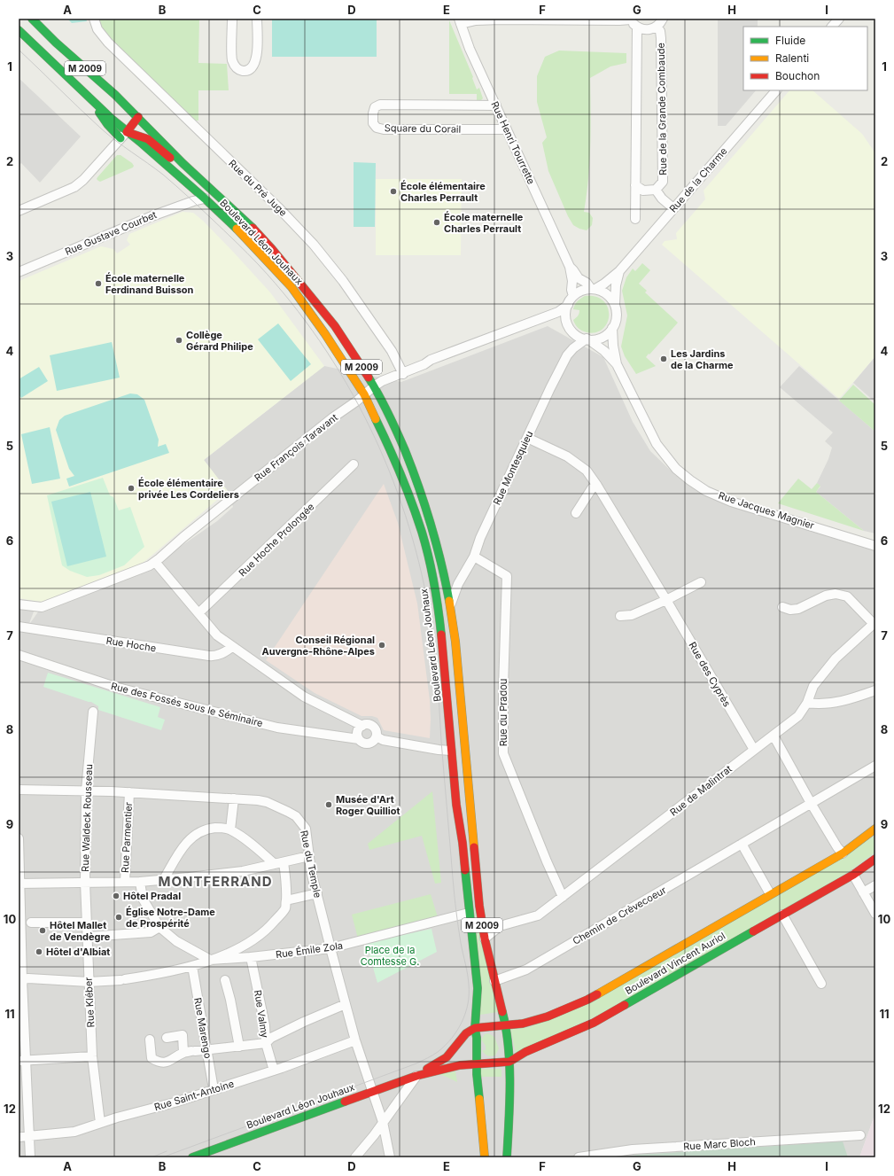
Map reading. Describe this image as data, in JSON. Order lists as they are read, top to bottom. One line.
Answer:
{"streets":{"main road":["M 2009","Boulevard Léon Jouhaux","Boulevard Vincent Auriol"],"street":["Rue de la Grande Combaude","Square du Corail","Rue Henri Tourrette","Rue de la Charme","Rue du Pré Juge","Rue Gustave Courbet","Rue François Taravant","Rue Montesquieu","Rue Jacques Magnier","Rue Hoche Prolongée","Rue Hoche","Rue des Cyprès","Rue des Fossés sous le Séminaire","Rue du Pradou","Rue de Malintrat","Rue Waldeck Rousseau","Rue Parmentier","Rue du Temple","Chemin de Crèvecoeur","Rue Émile Zola","Rue Kléber","Rue Valmy","Rue Marengo","Rue Saint-Antoine","Rue Marc Bloch"]},"crossings":[["M 2009","Boulevard Léon Jouhaux"],["M 2009","Boulevard Vincent Auriol"],["Square du Corail","Rue Henri Tourrette"],["Rue de la Charme","Rue François Taravant"],["Rue de la Charme","Rue Montesquieu"],["Rue du Pré Juge","Rue François Taravant"],["Rue Gustave Courbet","Boulevard Léon Jouhaux"],["Boulevard Léon Jouhaux","Rue François Taravant"],["Boulevard Léon Jouhaux","Rue Montesquieu"],["Boulevard Léon Jouhaux","Rue de Malintrat"],["Boulevard Léon Jouhaux","Rue du Temple"],["Boulevard Léon Jouhaux","Chemin de Crèvecoeur"],["Boulevard Léon Jouhaux","Rue Émile Zola"],["Boulevard Léon Jouhaux","Boulevard Vincent Auriol"],["Rue François Taravant","Rue Montesquieu"],["Rue Montesquieu","Rue des Cyprès"],["Rue Montesquieu","Rue du Pradou"],["Rue des Cyprès","Rue de Malintrat"],["Rue du Pradou","Rue de Malintrat"],["Rue Waldeck Rousseau","Rue du Temple"],["Rue Waldeck Rousseau","Rue Kléber"],["Rue Parmentier","Rue du Temple"],["Rue du Temple","Rue Émile Zola"],["Rue du Temple","Rue Saint-Antoine"],["Rue Émile Zola","Rue Valmy"],["Rue Kléber","Rue Saint-Antoine"],["Rue Valmy","Rue Saint-Antoine"],["Rue Marengo","Rue Saint-Antoine"]],"districts":["MONTFERRAND"],"parks":["Place de la Comtesse G."],"places":["École élémentaire Charles Perrault","École maternelle Charles Perrault","École maternelle Ferdinand Buisson","Collège Gérard Philipe","Les Jardins de la Charme","École élémentaire privée Les Cordeliers","Conseil Régional Auvergne-Rhône-Alpes","Musée d'Art Roger Quilliot","Hôtel Pradal","Église Notre-Dame de Prospérité","Hôtel Mallet de Vendègre","Hôtel d'Albiat"],"legend":["Fluide","Ralenti","Bouchon"],"grid":{"columns":["A","B","C","D","E","F","G","H","I"],"rows":["1","2","3","4","5","6","7","8","9","10","11","12"]}}
